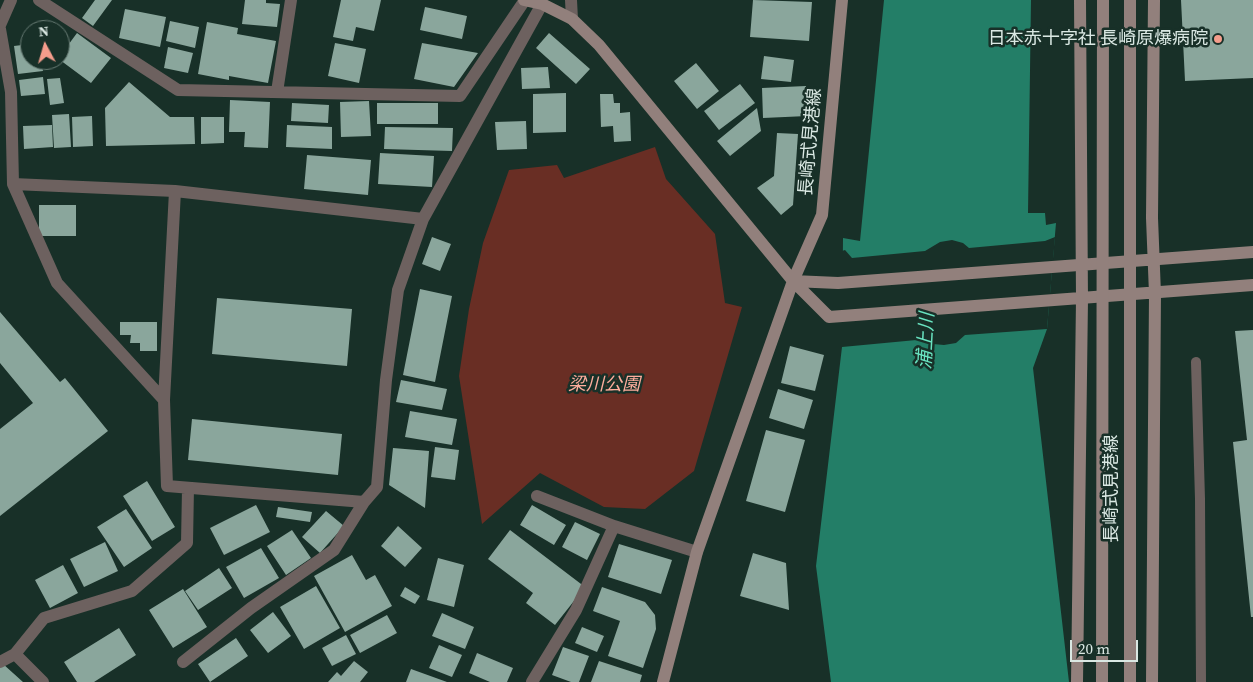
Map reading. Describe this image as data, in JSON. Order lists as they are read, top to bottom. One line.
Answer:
{"streets":{"main road":["長崎式見港線"]},"water":["浦上川"],"parks":["梁川公園"],"places":["日本赤十字社 長崎原爆病院"],"scale_bar":"20 m","north":"top"}
